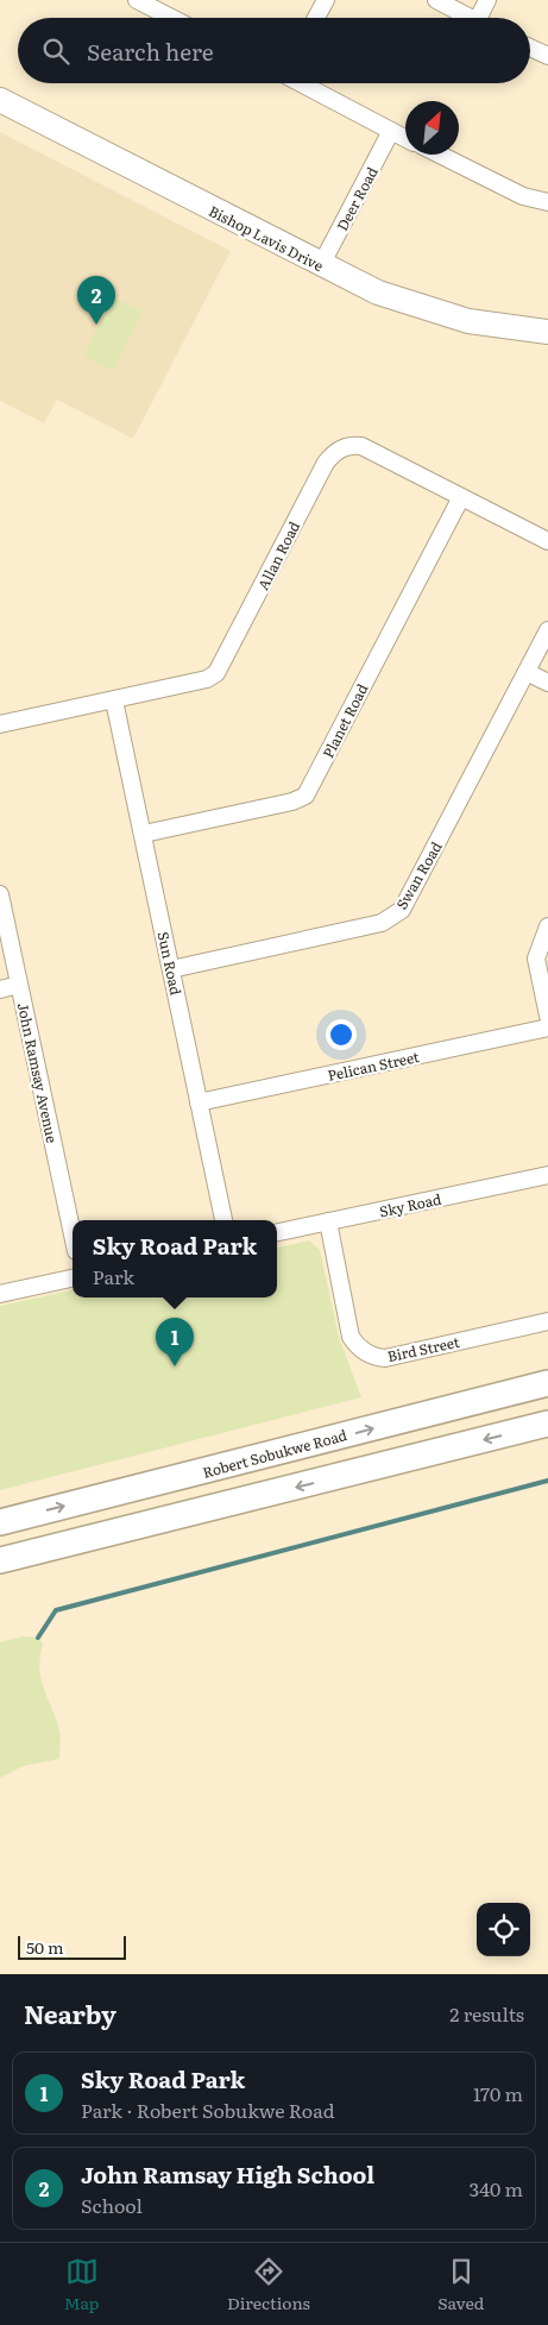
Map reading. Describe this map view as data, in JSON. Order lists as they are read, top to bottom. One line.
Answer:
{"streets":{"main road":["Robert Sobukwe Road"],"street":["Deer Road","Bishop Lavis Drive","Allan Road","Planet Road","Swan Road","Sun Road","Pelican Street","John Ramsay Avenue","Sky Road","Bird Street"]},"crossings":[["Deer Road","Bishop Lavis Drive"],["Allan Road","Planet Road"],["Allan Road","Sun Road"],["Planet Road","Sun Road"],["Swan Road","Sun Road"],["Sun Road","Pelican Street"],["Sky Road","Bird Street"]],"scale_bar":"50 m","north":"top right","page":{"search":"Search here","pins":["2","1"],"popup":["Sky Road Park","Park"],"scale":"50 m","heading":["Nearby","2 results"],"list":[{"mark":"1","name":"Sky Road Park","note":"Park · Robert Sobukwe Road","value":"170 m"},{"mark":"2","name":"John Ramsay High School","note":"School","value":"340 m"}],"nav":["Map","Directions","Saved"]}}
